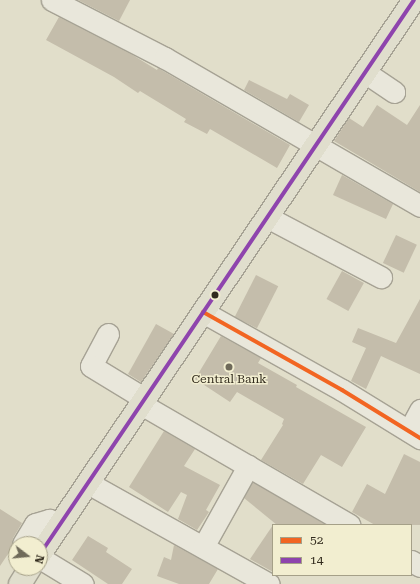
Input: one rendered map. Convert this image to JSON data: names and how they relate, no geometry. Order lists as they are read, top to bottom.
{
  "places": ["Central Bank"],
  "lines": ["transit line 14", "transit line 52"],
  "legend": ["52", "14"],
  "north": "right"
}
